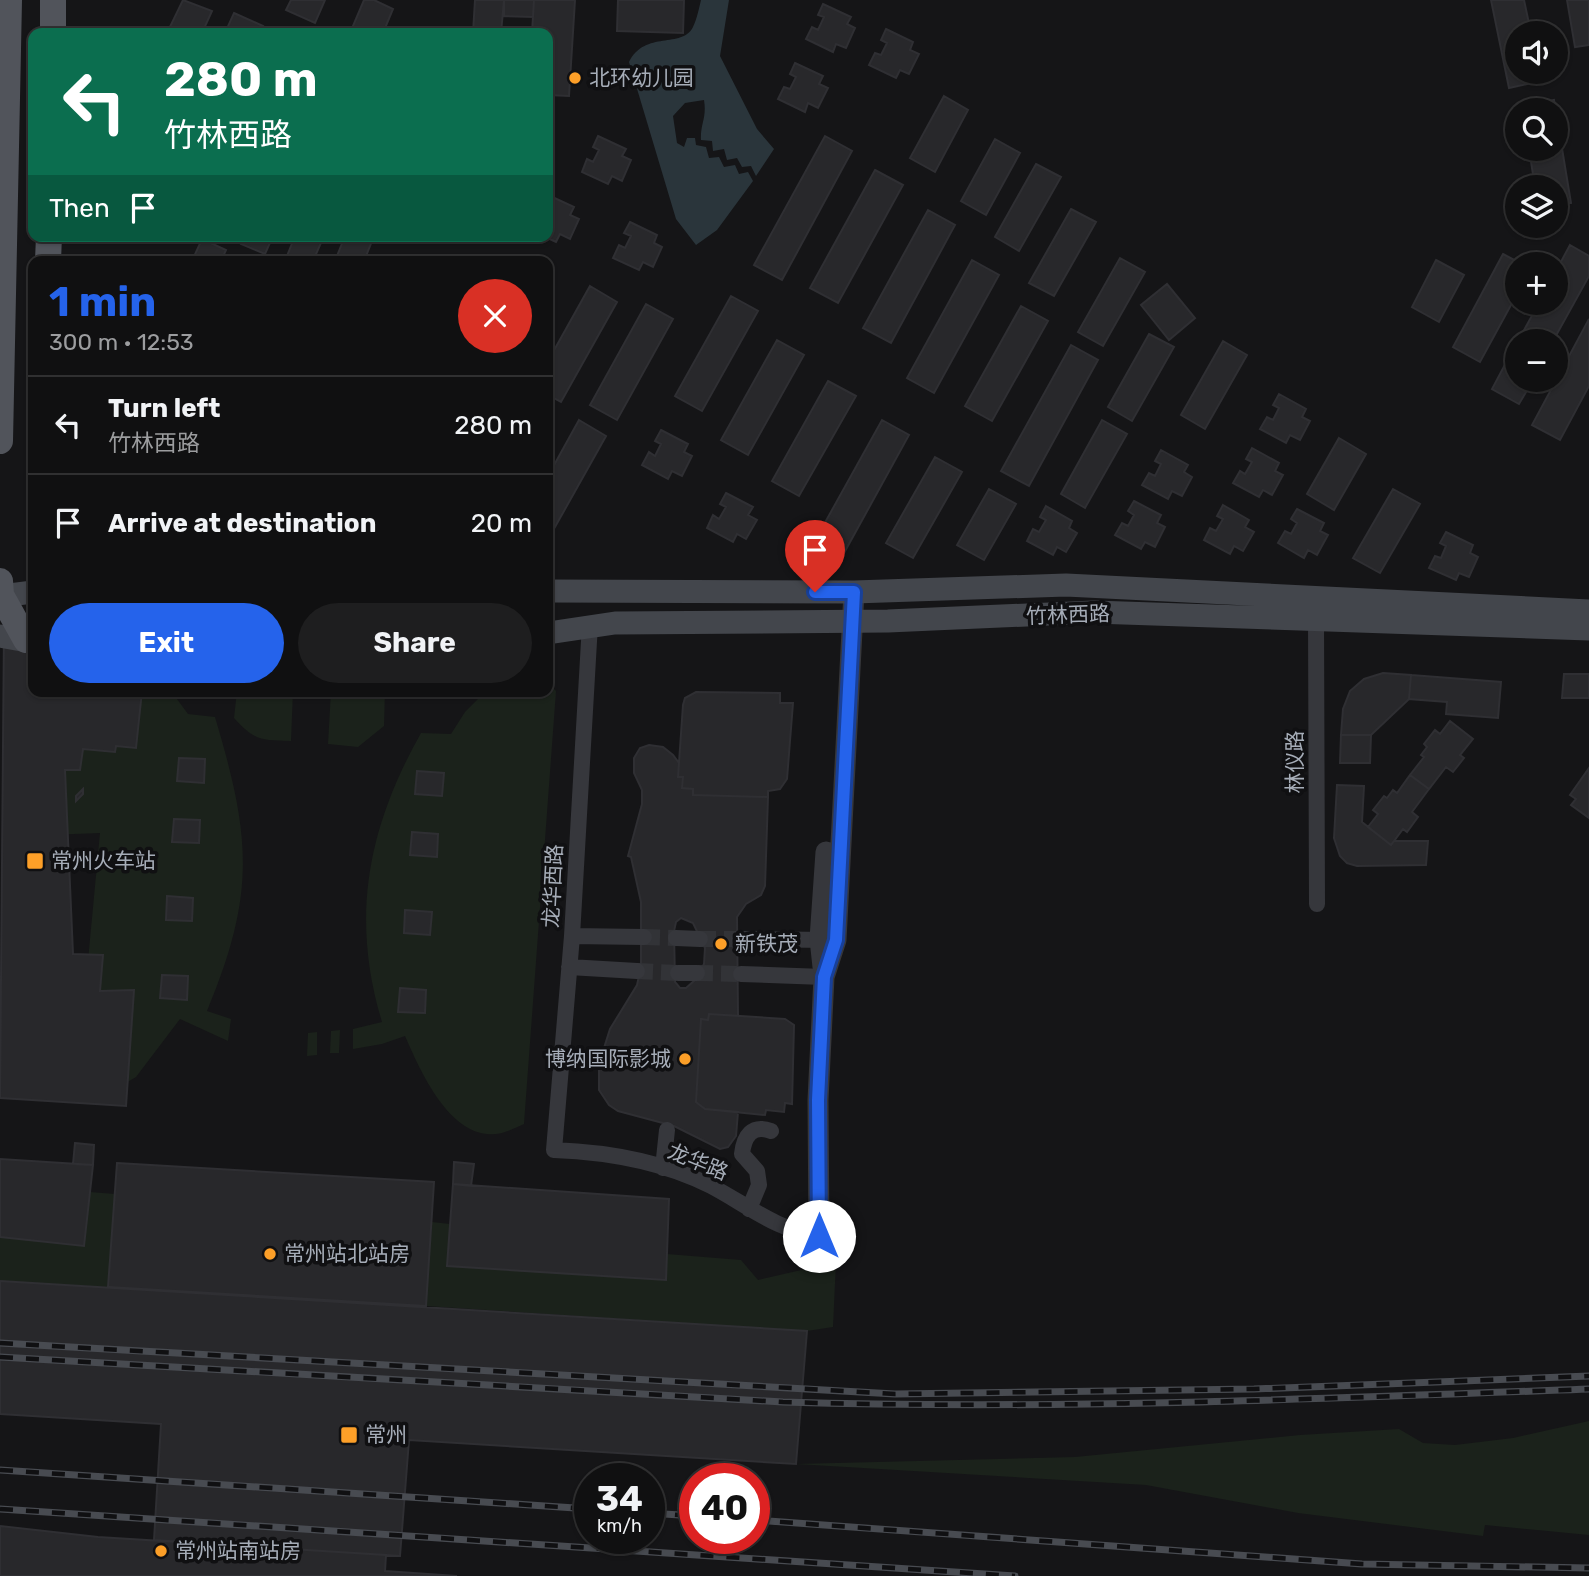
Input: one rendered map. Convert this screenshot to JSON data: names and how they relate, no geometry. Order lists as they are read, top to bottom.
{
  "streets": {
    "main road": ["竹林西路"],
    "street": ["林仪路", "龙华西路", "龙华路"]
  },
  "crossings": [
    ["竹林西路", "林仪路"],
    ["竹林西路", "龙华西路"],
    ["龙华西路", "龙华路"]
  ],
  "places": {
    "other": [
      "北环幼儿园",
      "新铁茂",
      "博纳国际影城",
      "常州站北站房",
      "常州站南站房"
    ],
    "transit": ["常州火车站", "常州"]
  },
  "page": {
    "map_buttons": ["+", "−"],
    "turn": ["280 m", "竹林西路"],
    "then": "Then",
    "heading": ["1 min", "300 m · 12:53"],
    "list": [
      {
        "name": "Turn left",
        "note": "竹林西路",
        "value": "280 m"
      },
      {
        "name": "Arrive at destination",
        "value": "20 m"
      }
    ],
    "buttons": ["Exit", "Share"],
    "speed": "34 km/h",
    "limit": "40"
  }
}
